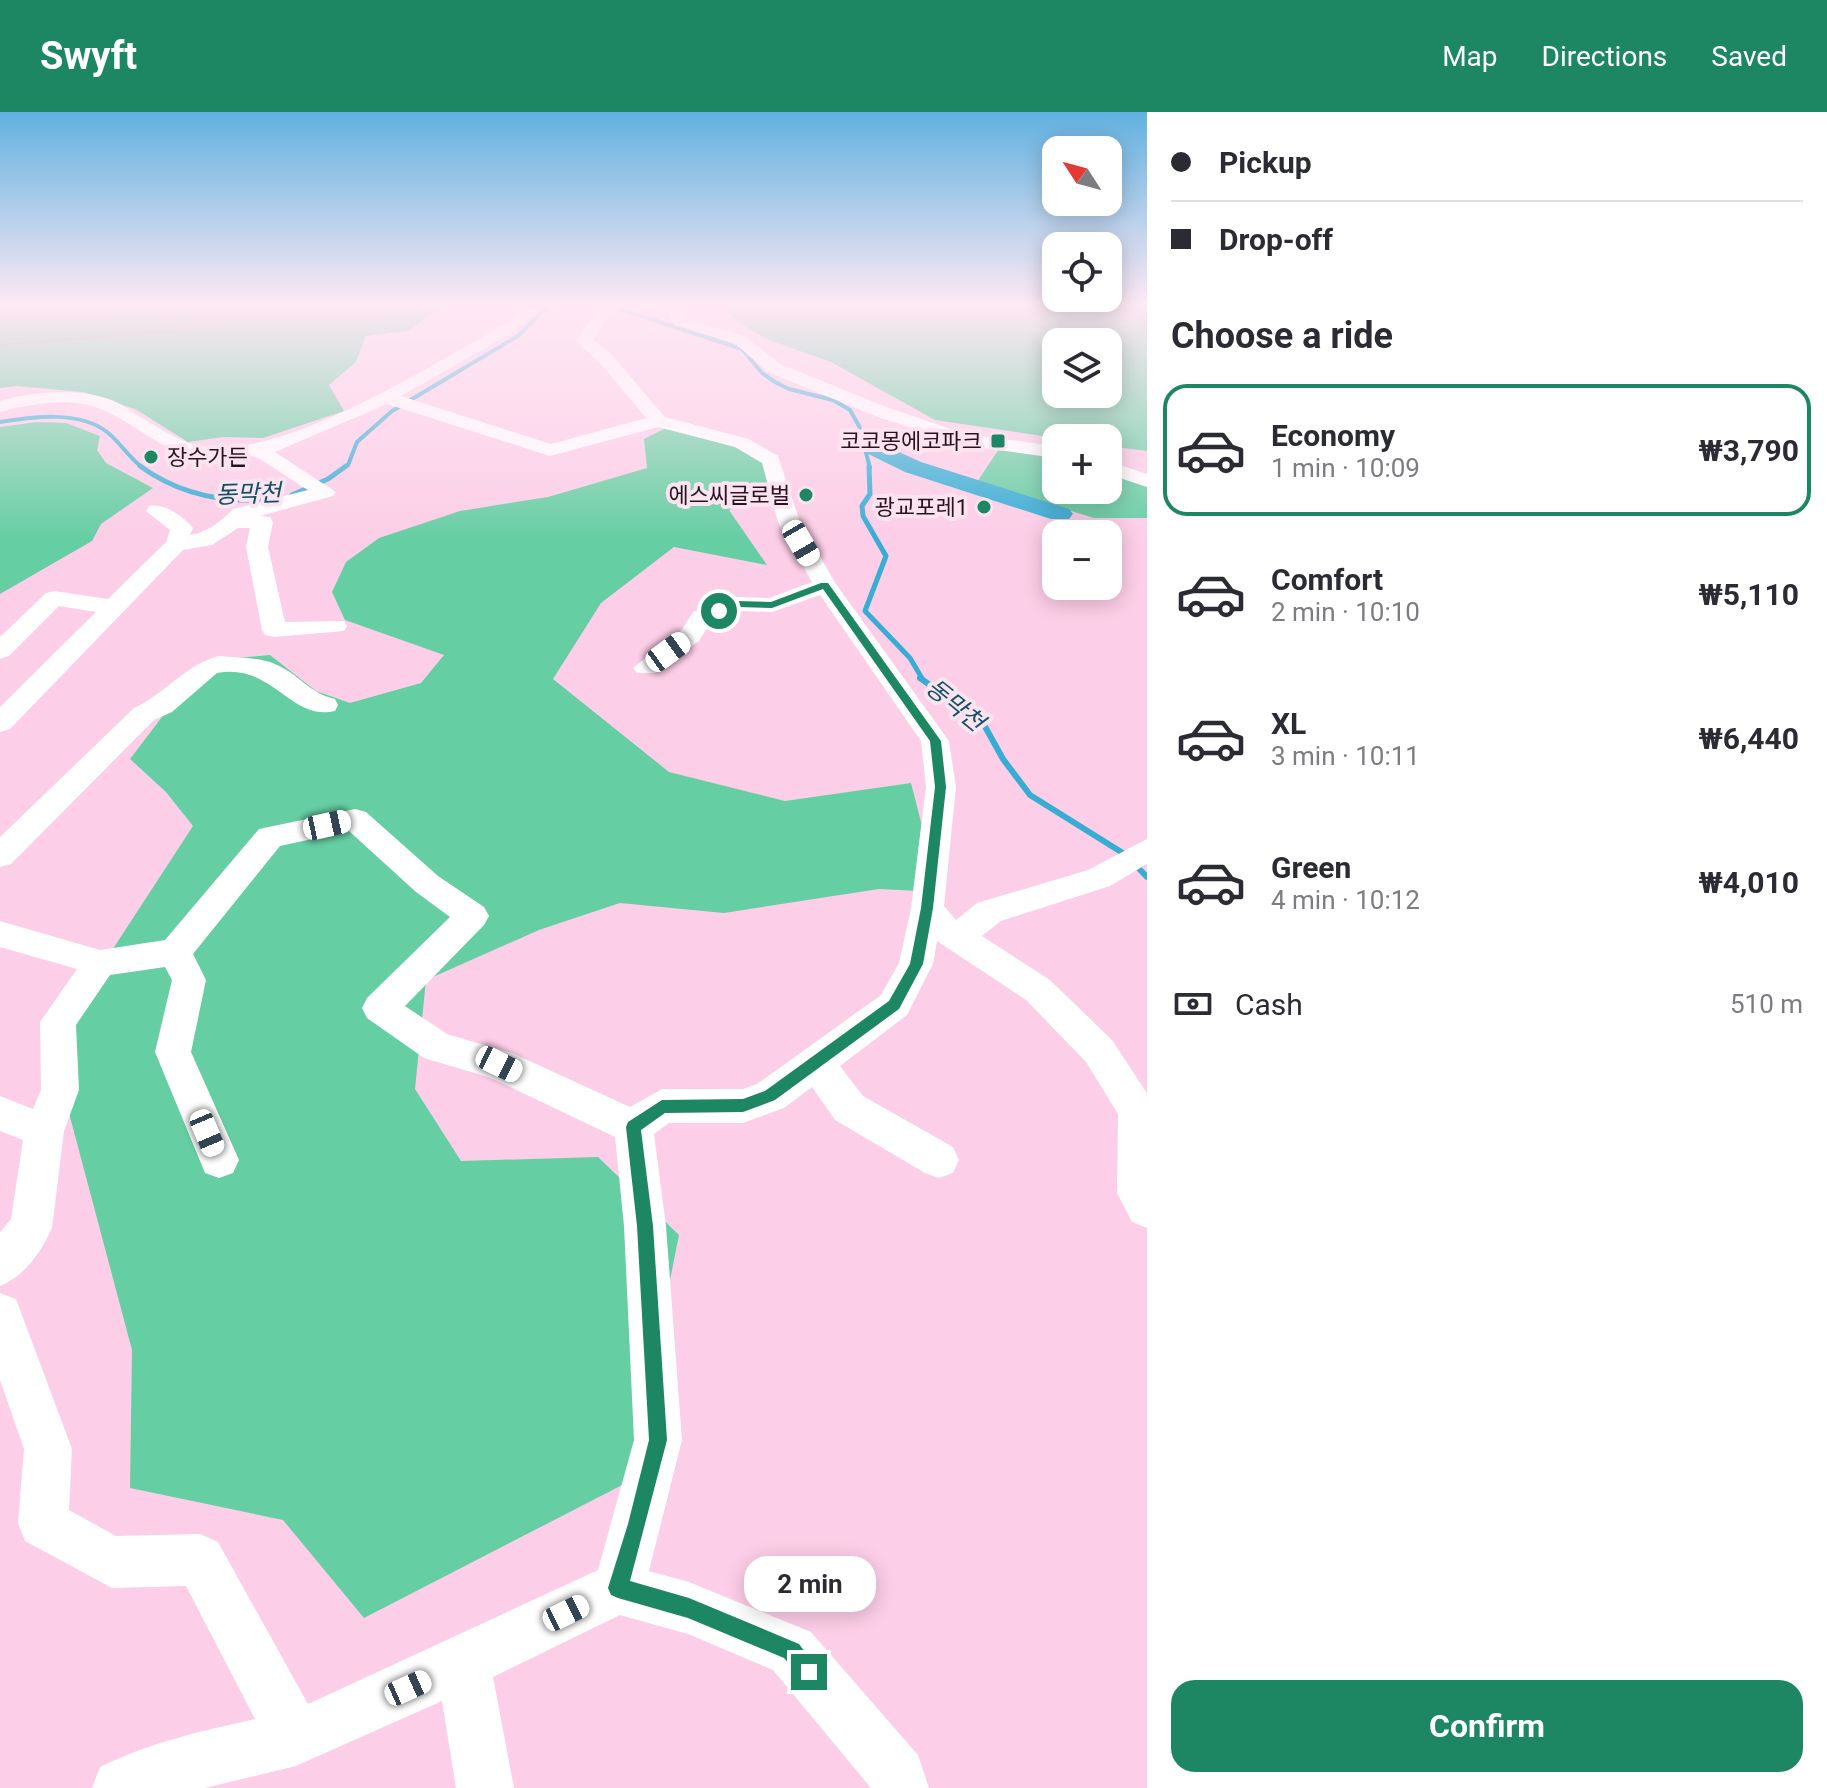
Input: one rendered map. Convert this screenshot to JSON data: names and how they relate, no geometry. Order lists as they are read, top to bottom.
{
  "water": ["동막천"],
  "places": {
    "transit": ["코코몽에코파크"],
    "other": ["장수가든", "에스씨글로벌", "광교포레1"]
  },
  "north": "top left",
  "page": {
    "header": "Swyft",
    "nav": ["Map", "Directions", "Saved"],
    "banner": ["Pickup", "Drop-off"],
    "map_buttons": ["+", "−"],
    "heading": "Choose a ride",
    "list": [
      {
        "name": "Economy",
        "note": "1 min · 10:09",
        "value": "₩3,790"
      },
      {
        "name": "Comfort",
        "note": "2 min · 10:10",
        "value": "₩5,110"
      },
      {
        "name": "XL",
        "note": "3 min · 10:11",
        "value": "₩6,440"
      },
      {
        "name": "Green",
        "note": "4 min · 10:12",
        "value": "₩4,010"
      }
    ],
    "pay": ["Cash", "510 m"],
    "bubble": "2 min",
    "buttons": "Confirm"
  }
}
